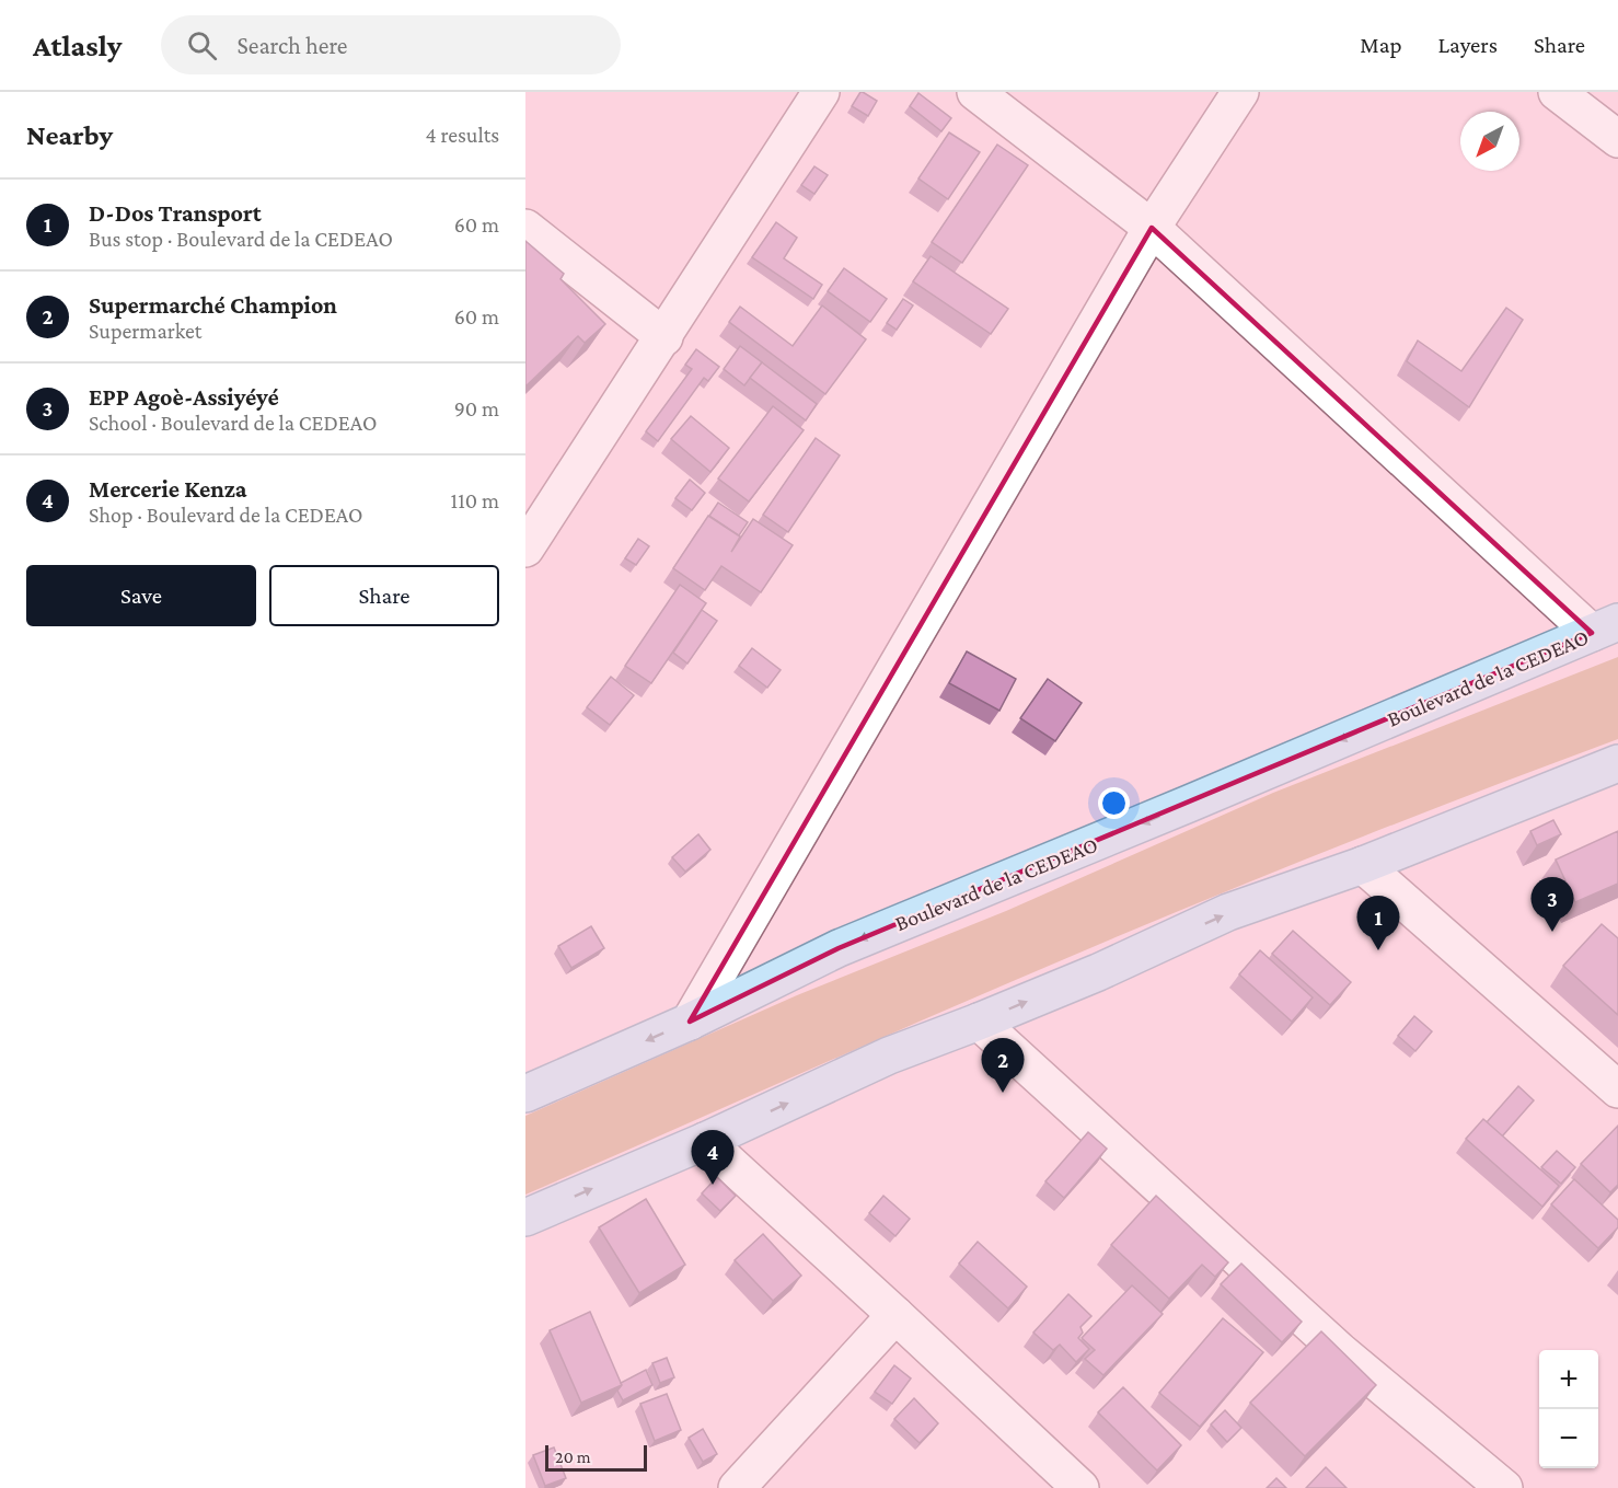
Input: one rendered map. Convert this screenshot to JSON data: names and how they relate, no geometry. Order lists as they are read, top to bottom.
{
  "streets": {
    "main road": ["Boulevard de la CEDEAO"]
  },
  "scale_bar": "20 m",
  "north": "bottom left",
  "page": {
    "header": "Atlasly",
    "search": "Search here",
    "nav": ["Map", "Layers", "Share"],
    "heading": ["Nearby", "4 results"],
    "list": [
      {
        "mark": "1",
        "name": "D-Dos Transport",
        "note": "Bus stop · Boulevard de la CEDEAO",
        "value": "60 m"
      },
      {
        "mark": "2",
        "name": "Supermarché Champion",
        "note": "Supermarket",
        "value": "60 m"
      },
      {
        "mark": "3",
        "name": "EPP Agoè-Assiyéyé",
        "note": "School · Boulevard de la CEDEAO",
        "value": "90 m"
      },
      {
        "mark": "4",
        "name": "Mercerie Kenza",
        "note": "Shop · Boulevard de la CEDEAO",
        "value": "110 m"
      }
    ],
    "buttons": ["Save", "Share"],
    "pins": [
      "3",
      "1",
      "2",
      "4"
    ],
    "map_buttons": ["+", "−"],
    "scale": "20 m"
  }
}
